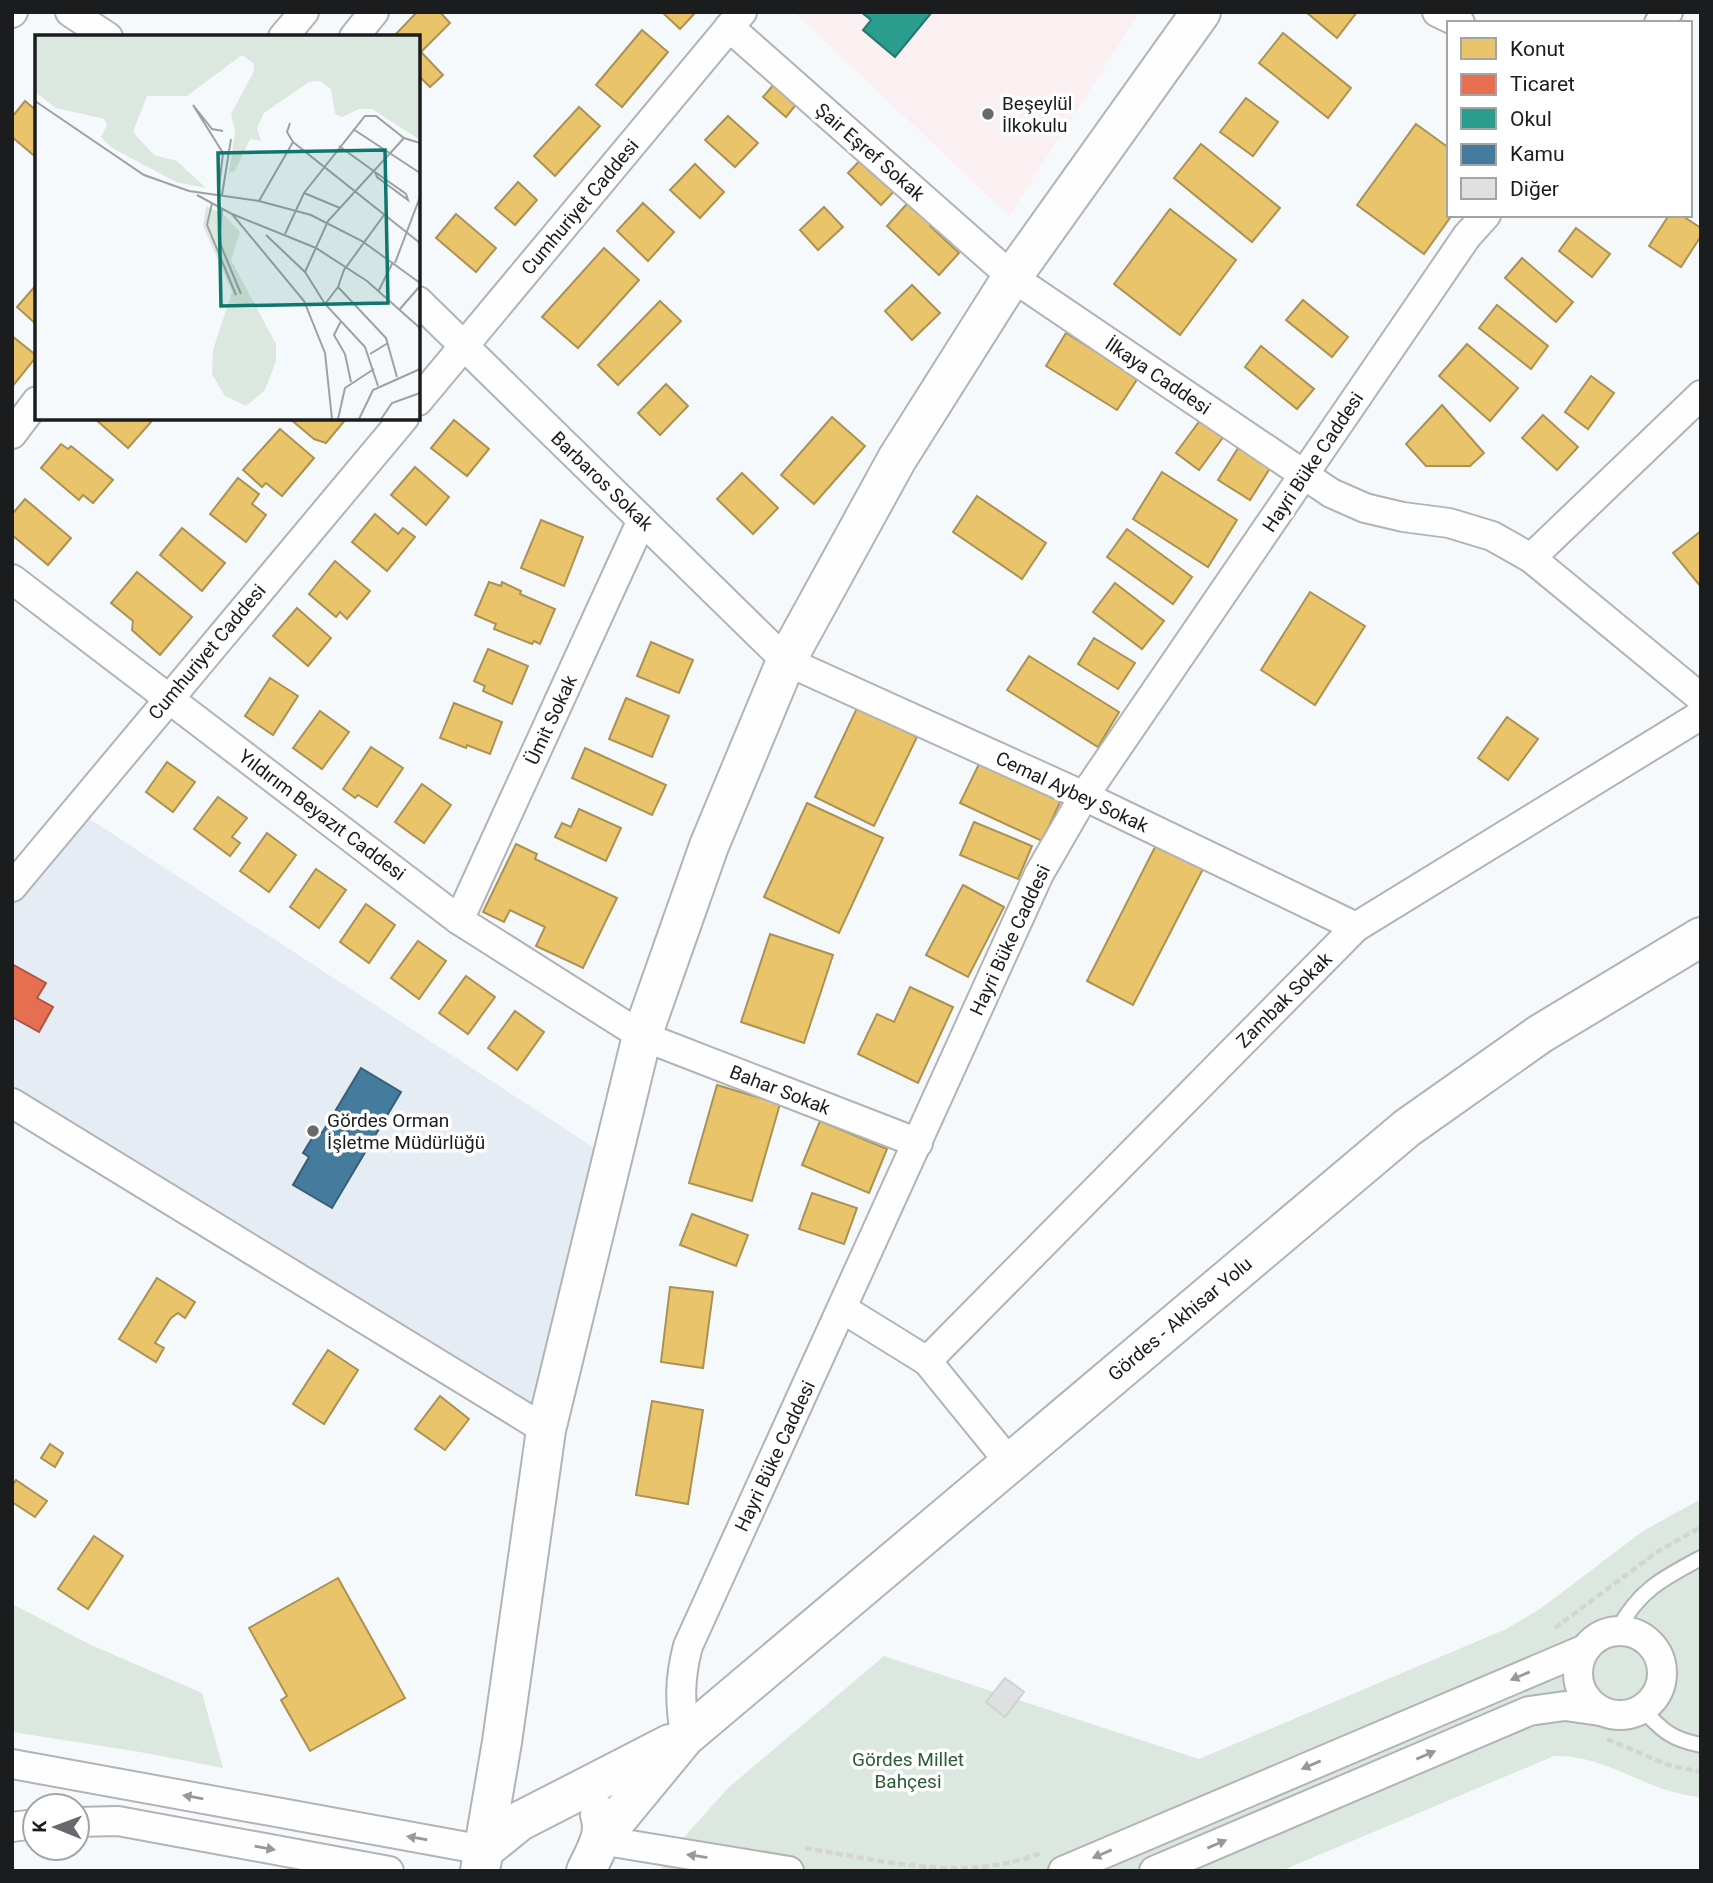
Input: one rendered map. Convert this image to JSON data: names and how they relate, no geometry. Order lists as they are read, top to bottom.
{
  "streets": {
    "main road": ["Gördes - Akhisar Yolu"],
    "street": [
      "Şair Eşref Sokak",
      "Cumhuriyet Caddesi",
      "İlkaya Caddesi",
      "Hayri Büke Caddesi",
      "Barbaros Sokak",
      "Ümit Sokak",
      "Cemal Aybey Sokak",
      "Yıldırım Beyazıt Caddesi",
      "Zambak Sokak",
      "Bahar Sokak"
    ]
  },
  "crossings": [
    ["Şair Eşref Sokak", "Cumhuriyet Caddesi"],
    ["Şair Eşref Sokak", "İlkaya Caddesi"],
    ["Cumhuriyet Caddesi", "Barbaros Sokak"],
    ["Cumhuriyet Caddesi", "Yıldırım Beyazıt Caddesi"],
    ["İlkaya Caddesi", "Hayri Büke Caddesi"],
    ["Hayri Büke Caddesi", "Cemal Aybey Sokak"],
    ["Hayri Büke Caddesi", "Bahar Sokak"],
    ["Hayri Büke Caddesi", "Gördes - Akhisar Yolu"],
    ["Barbaros Sokak", "Ümit Sokak"],
    ["Barbaros Sokak", "Cemal Aybey Sokak"],
    ["Ümit Sokak", "Yıldırım Beyazıt Caddesi"],
    ["Cemal Aybey Sokak", "Zambak Sokak"],
    ["Yıldırım Beyazıt Caddesi", "Bahar Sokak"]
  ],
  "parks": ["Gördes Millet Bahçesi"],
  "places": ["Beşeylül İlkokulu", "Gördes Orman İşletme Müdürlüğü"],
  "legend": [
    "Konut",
    "Ticaret",
    "Okul",
    "Kamu",
    "Diğer"
  ],
  "north": "left"
}
